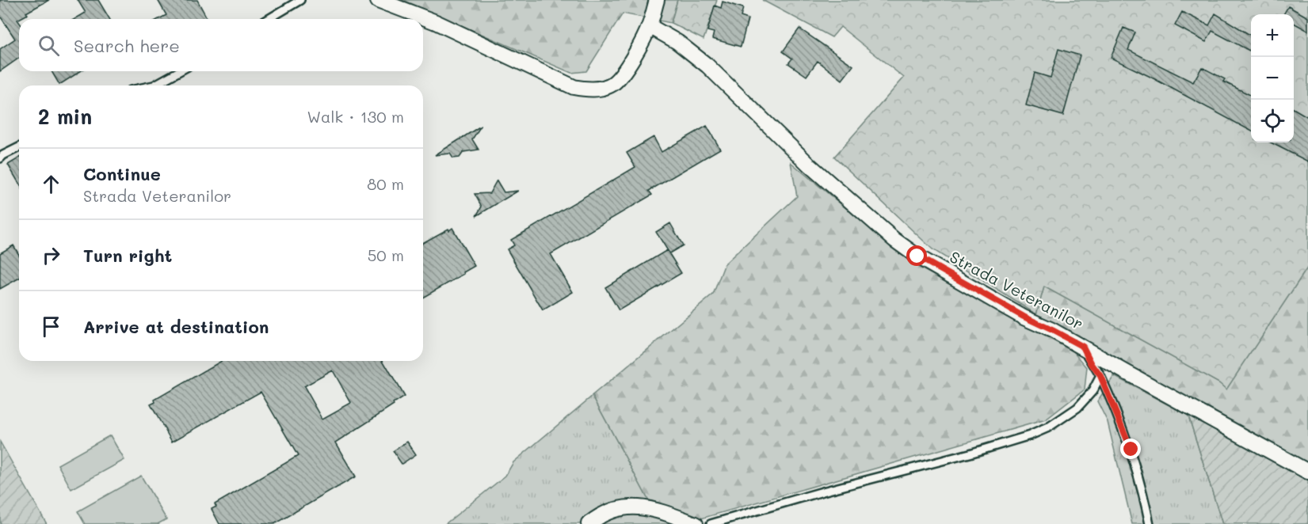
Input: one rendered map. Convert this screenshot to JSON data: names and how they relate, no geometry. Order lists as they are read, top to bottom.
{
  "streets": {
    "street": ["Strada Veteranilor"]
  },
  "page": {
    "map_buttons": ["+", "−"],
    "search": "Search here",
    "heading": ["2 min", "Walk · 130 m"],
    "list": [
      ["Continue", "Strada Veteranilor", "80 m"],
      ["Turn right", "50 m"],
      "Arrive at destination"
    ]
  }
}
